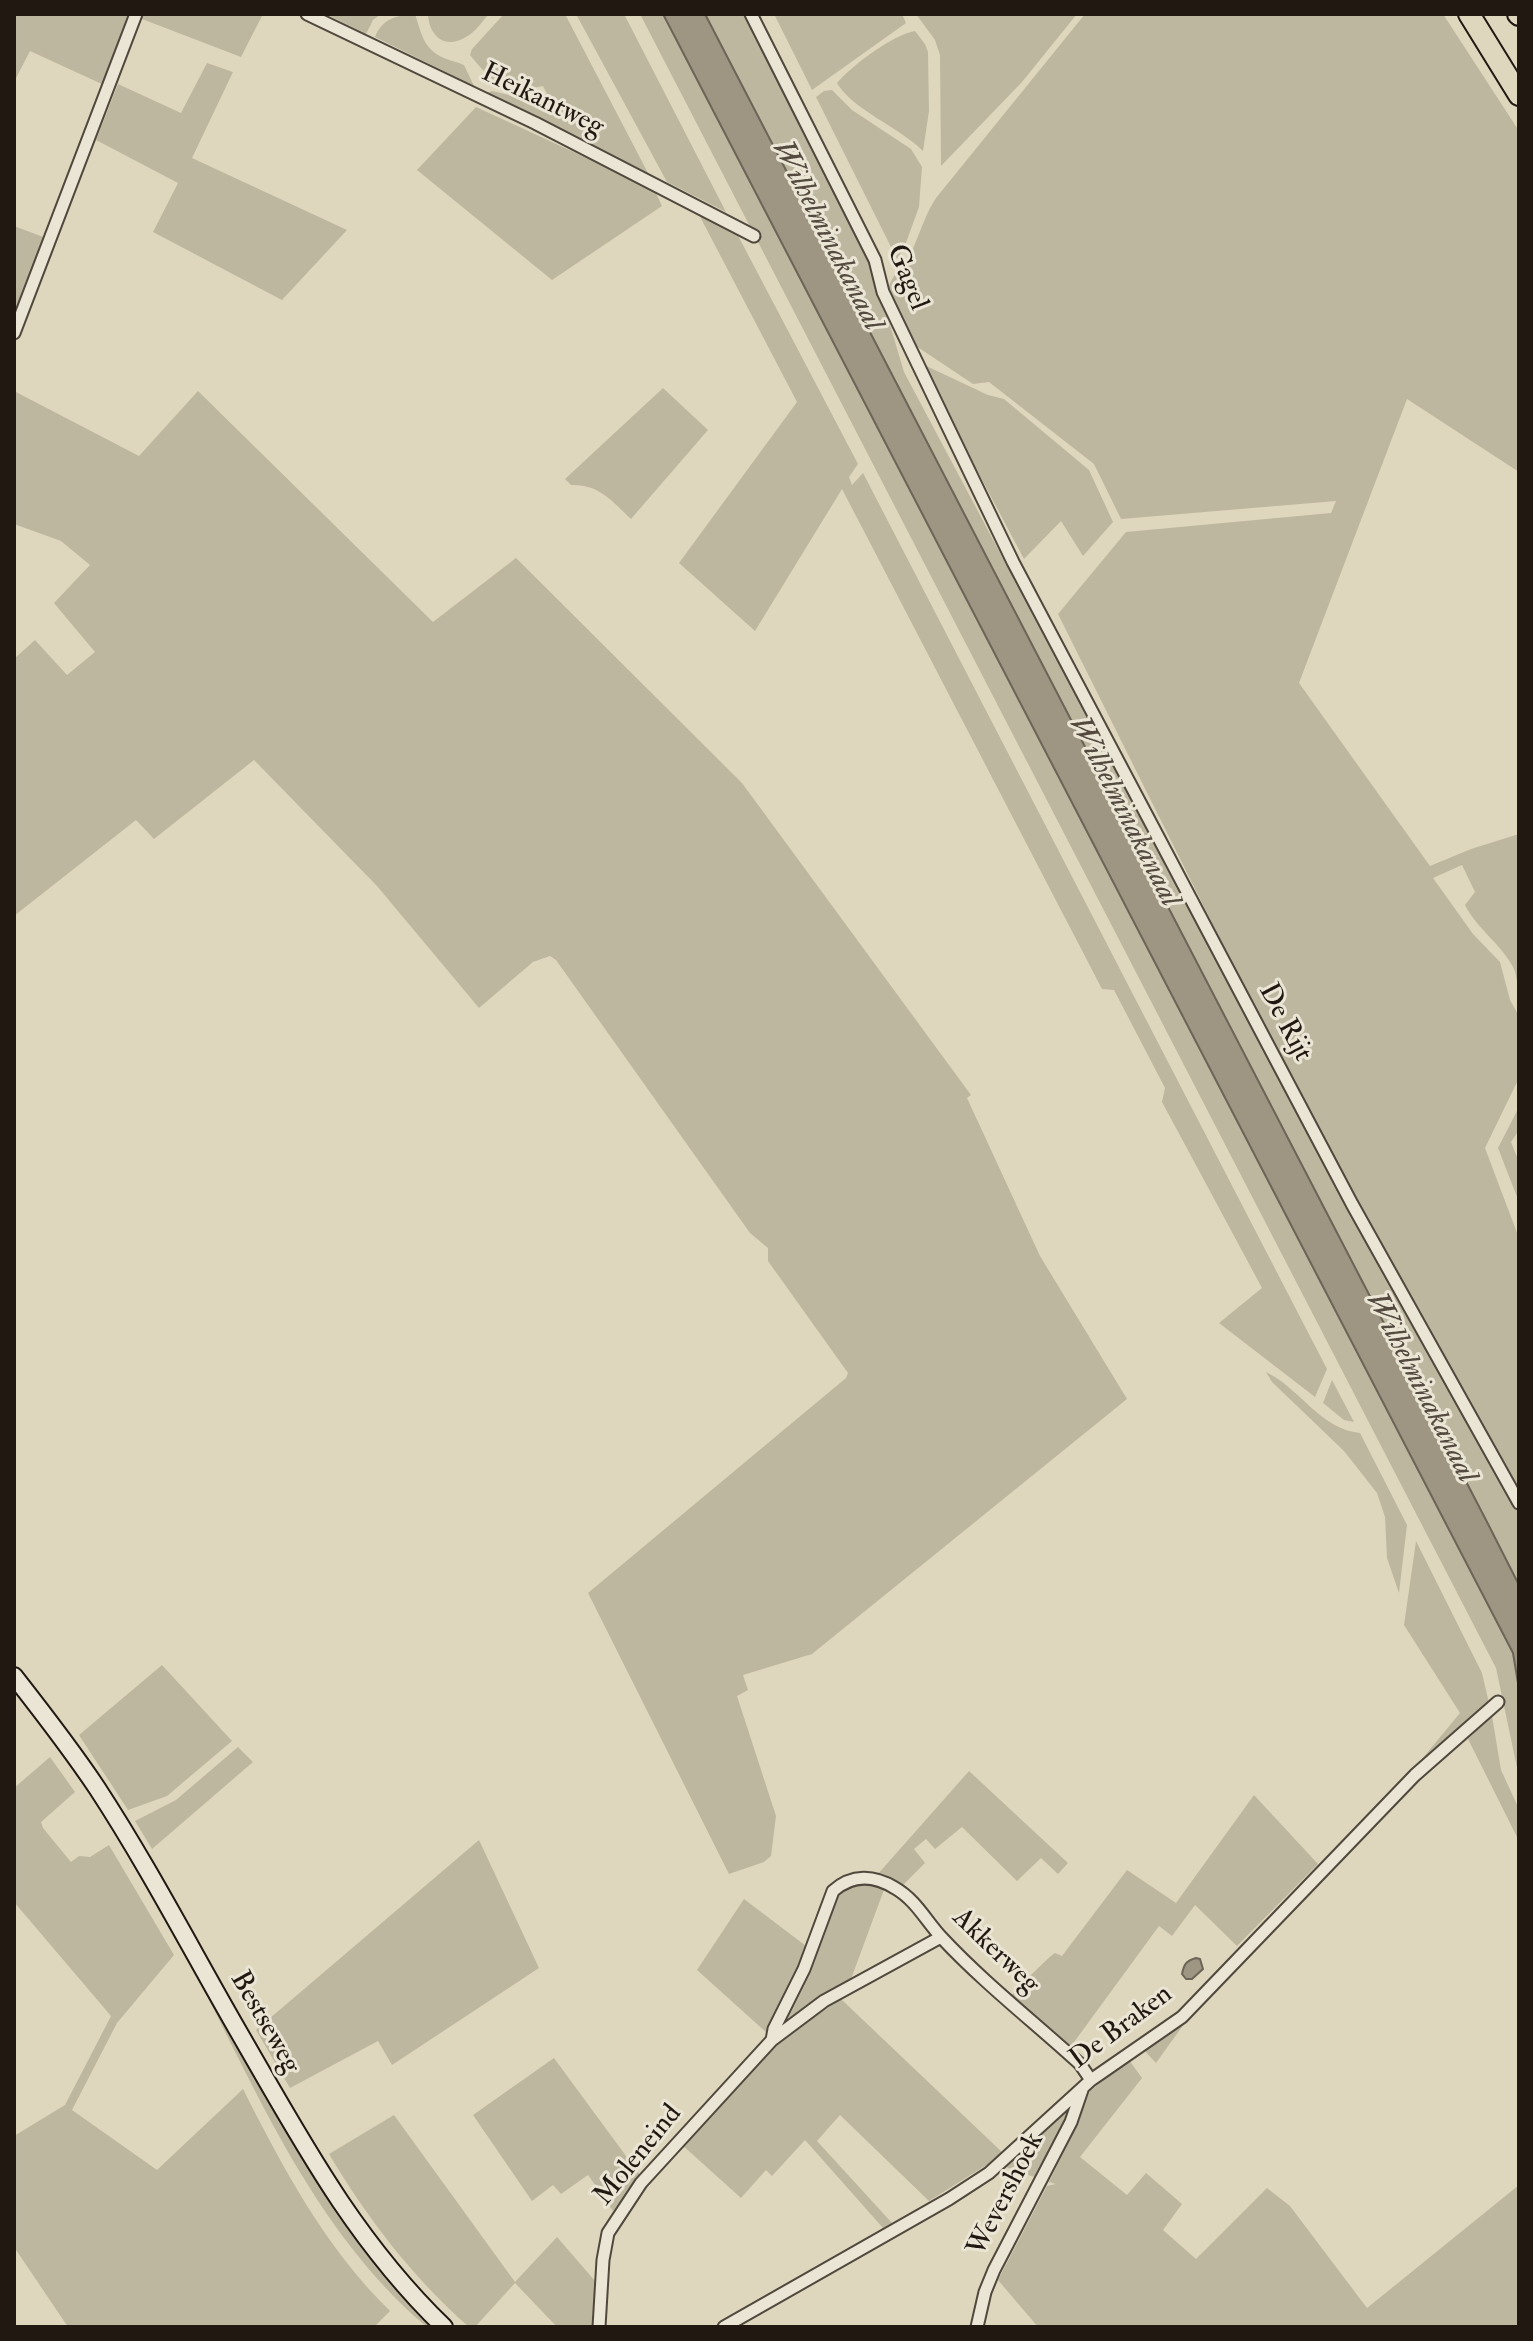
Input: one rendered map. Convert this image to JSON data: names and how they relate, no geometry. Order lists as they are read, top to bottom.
{
  "streets": {
    "main road": ["Bestseweg"],
    "street": [
      "Heikantweg",
      "Gagel",
      "De Rijt",
      "Akkerweg",
      "De Braken",
      "Moleneind",
      "Wevershoek"
    ]
  },
  "crossings": [
    ["Gagel", "De Rijt"],
    ["Akkerweg", "De Braken"],
    ["Akkerweg", "Moleneind"],
    ["Akkerweg", "Wevershoek"],
    ["De Braken", "Wevershoek"]
  ],
  "water": ["Wilhelminakanaal"]
}
